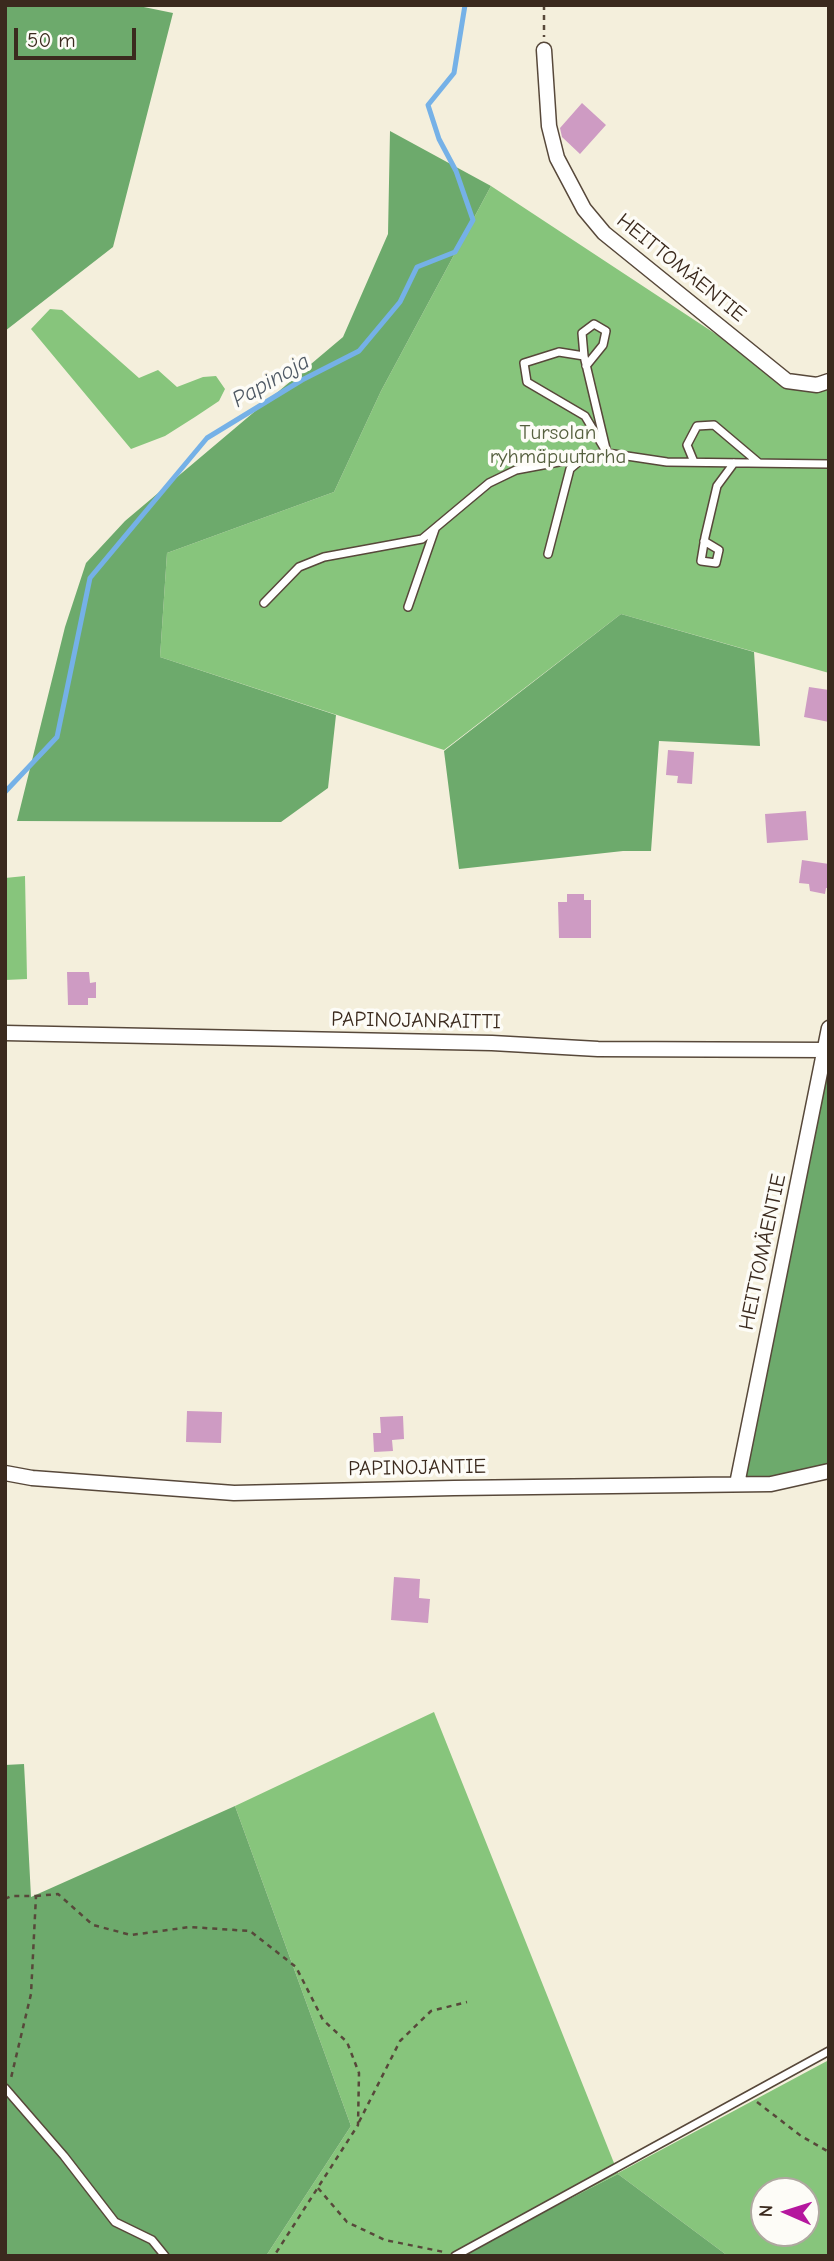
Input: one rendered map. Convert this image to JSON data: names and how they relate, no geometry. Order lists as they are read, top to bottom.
{
  "streets": {
    "street": ["HEITTOMÄENTIE", "PAPINOJANRAITTI", "PAPINOJANTIE"]
  },
  "crossings": [
    ["HEITTOMÄENTIE", "PAPINOJANRAITTI"],
    ["HEITTOMÄENTIE", "PAPINOJANTIE"]
  ],
  "water": ["Papinoja"],
  "parks": ["Tursolan ryhmäpuutarha"],
  "scale_bar": "50 m",
  "north": "left"
}
